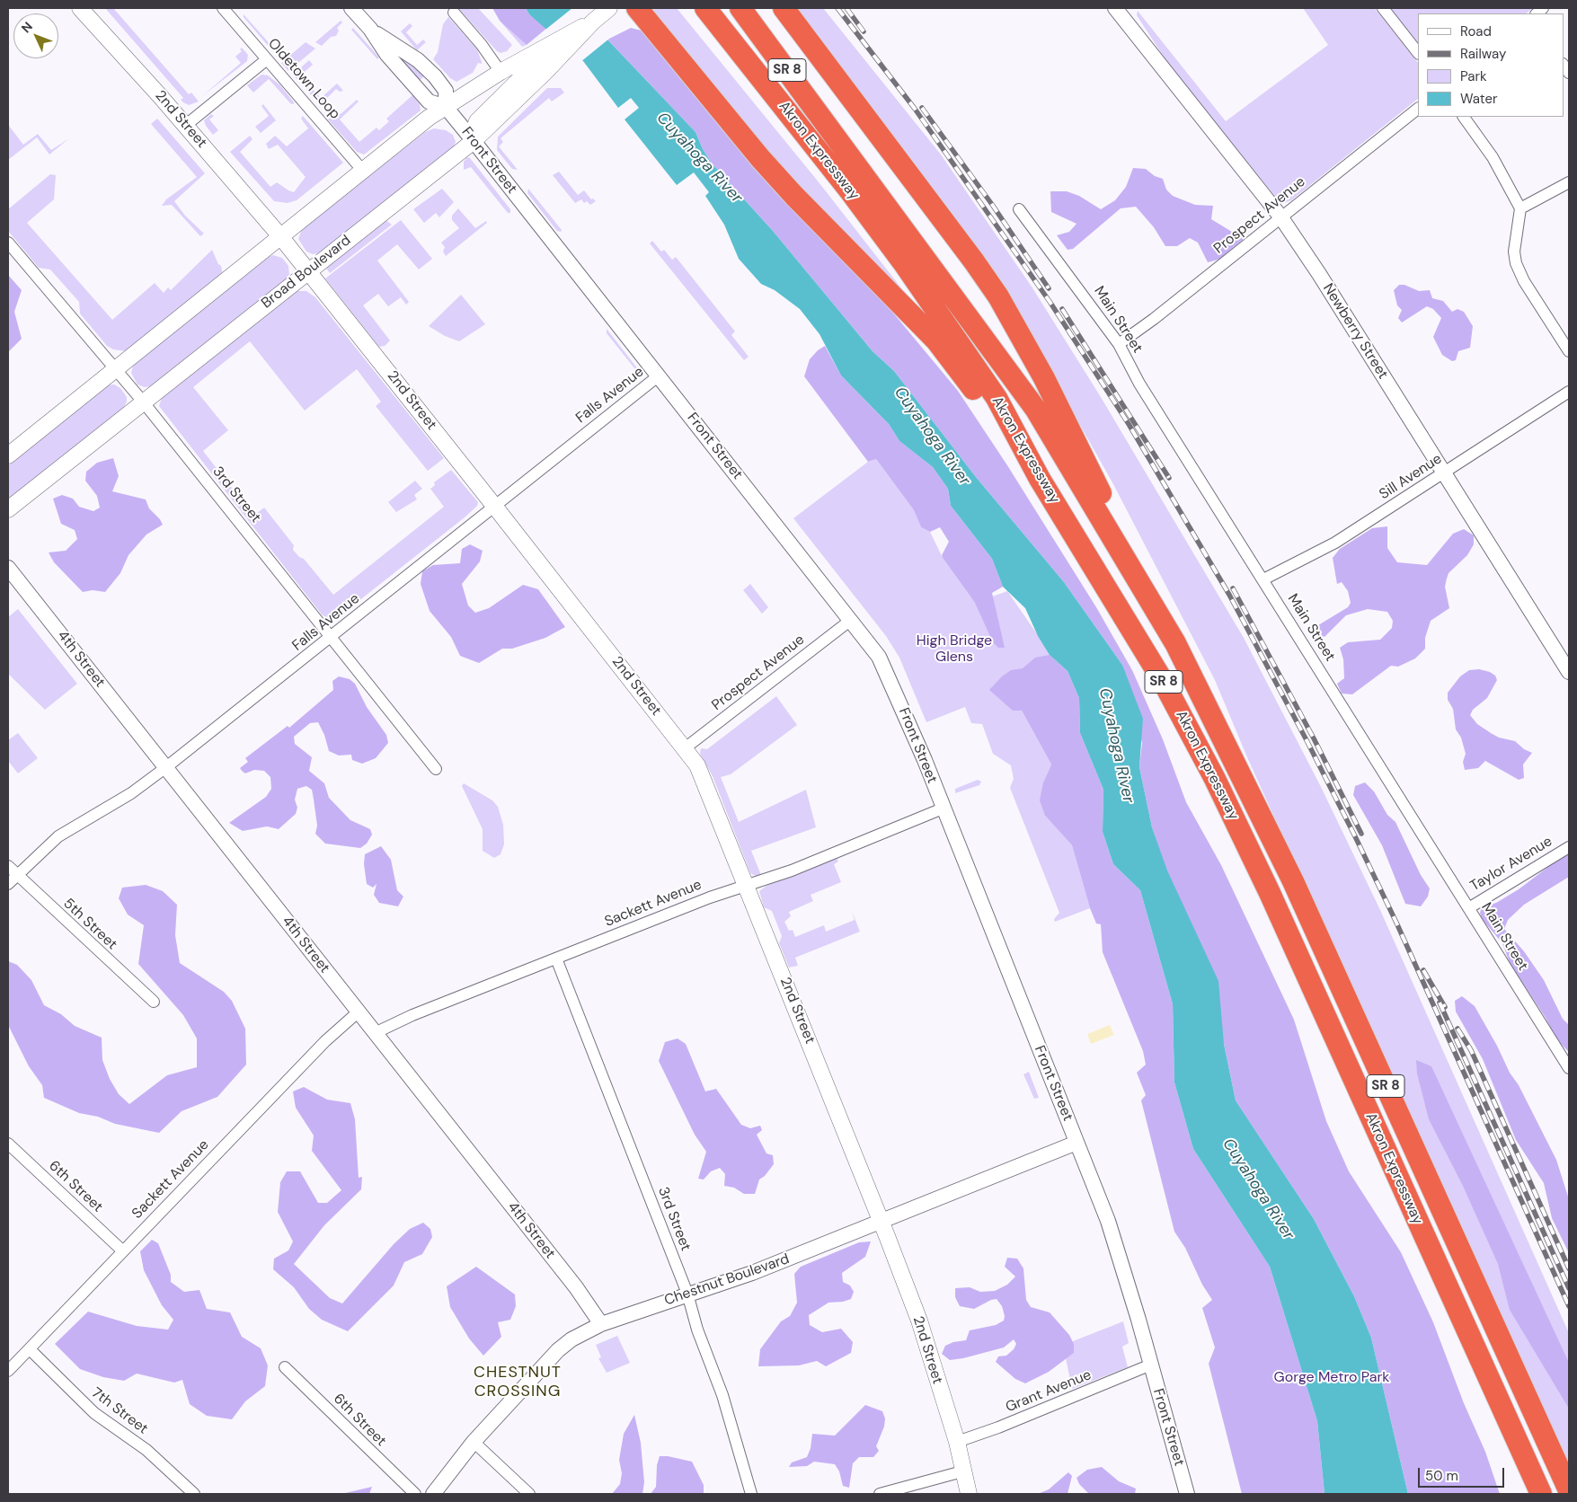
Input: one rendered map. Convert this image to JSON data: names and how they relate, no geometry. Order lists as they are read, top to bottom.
{
  "streets": {
    "highway": ["SR 8", "Akron Expressway"],
    "main road": ["2nd Street", "Broad Boulevard"],
    "street": [
      "Oldetown Loop",
      "Front Street",
      "Prospect Avenue",
      "Main Street",
      "Newberry Street",
      "Falls Avenue",
      "Sill Avenue",
      "3rd Street",
      "4th Street",
      "Taylor Avenue",
      "Sackett Avenue",
      "5th Street",
      "6th Street",
      "Chestnut Boulevard",
      "Grant Avenue",
      "7th Street"
    ]
  },
  "crossings": [
    ["Oldetown Loop", "Broad Boulevard"],
    ["2nd Street", "Prospect Avenue"],
    ["2nd Street", "Broad Boulevard"],
    ["2nd Street", "Falls Avenue"],
    ["2nd Street", "Sackett Avenue"],
    ["2nd Street", "Chestnut Boulevard"],
    ["2nd Street", "Grant Avenue"],
    ["Front Street", "Prospect Avenue"],
    ["Front Street", "Broad Boulevard"],
    ["Front Street", "Falls Avenue"],
    ["Front Street", "Sackett Avenue"],
    ["Front Street", "Chestnut Boulevard"],
    ["Front Street", "Grant Avenue"],
    ["Prospect Avenue", "Main Street"],
    ["Prospect Avenue", "Newberry Street"],
    ["Broad Boulevard", "3rd Street"],
    ["Main Street", "Sill Avenue"],
    ["Main Street", "Taylor Avenue"],
    ["Newberry Street", "Sill Avenue"],
    ["Falls Avenue", "3rd Street"],
    ["Falls Avenue", "4th Street"],
    ["Falls Avenue", "5th Street"],
    ["3rd Street", "Sackett Avenue"],
    ["3rd Street", "Chestnut Boulevard"],
    ["4th Street", "Sackett Avenue"],
    ["4th Street", "Chestnut Boulevard"],
    ["Sackett Avenue", "6th Street"],
    ["Sackett Avenue", "7th Street"]
  ],
  "districts": ["CHESTNUT CROSSING"],
  "water": ["Cuyahoga River"],
  "parks": ["High Bridge Glens", "Gorge Metro Park"],
  "legend": [
    "Road",
    "Railway",
    "Park",
    "Water"
  ],
  "scale_bar": "50 m",
  "north": "top left"
}
